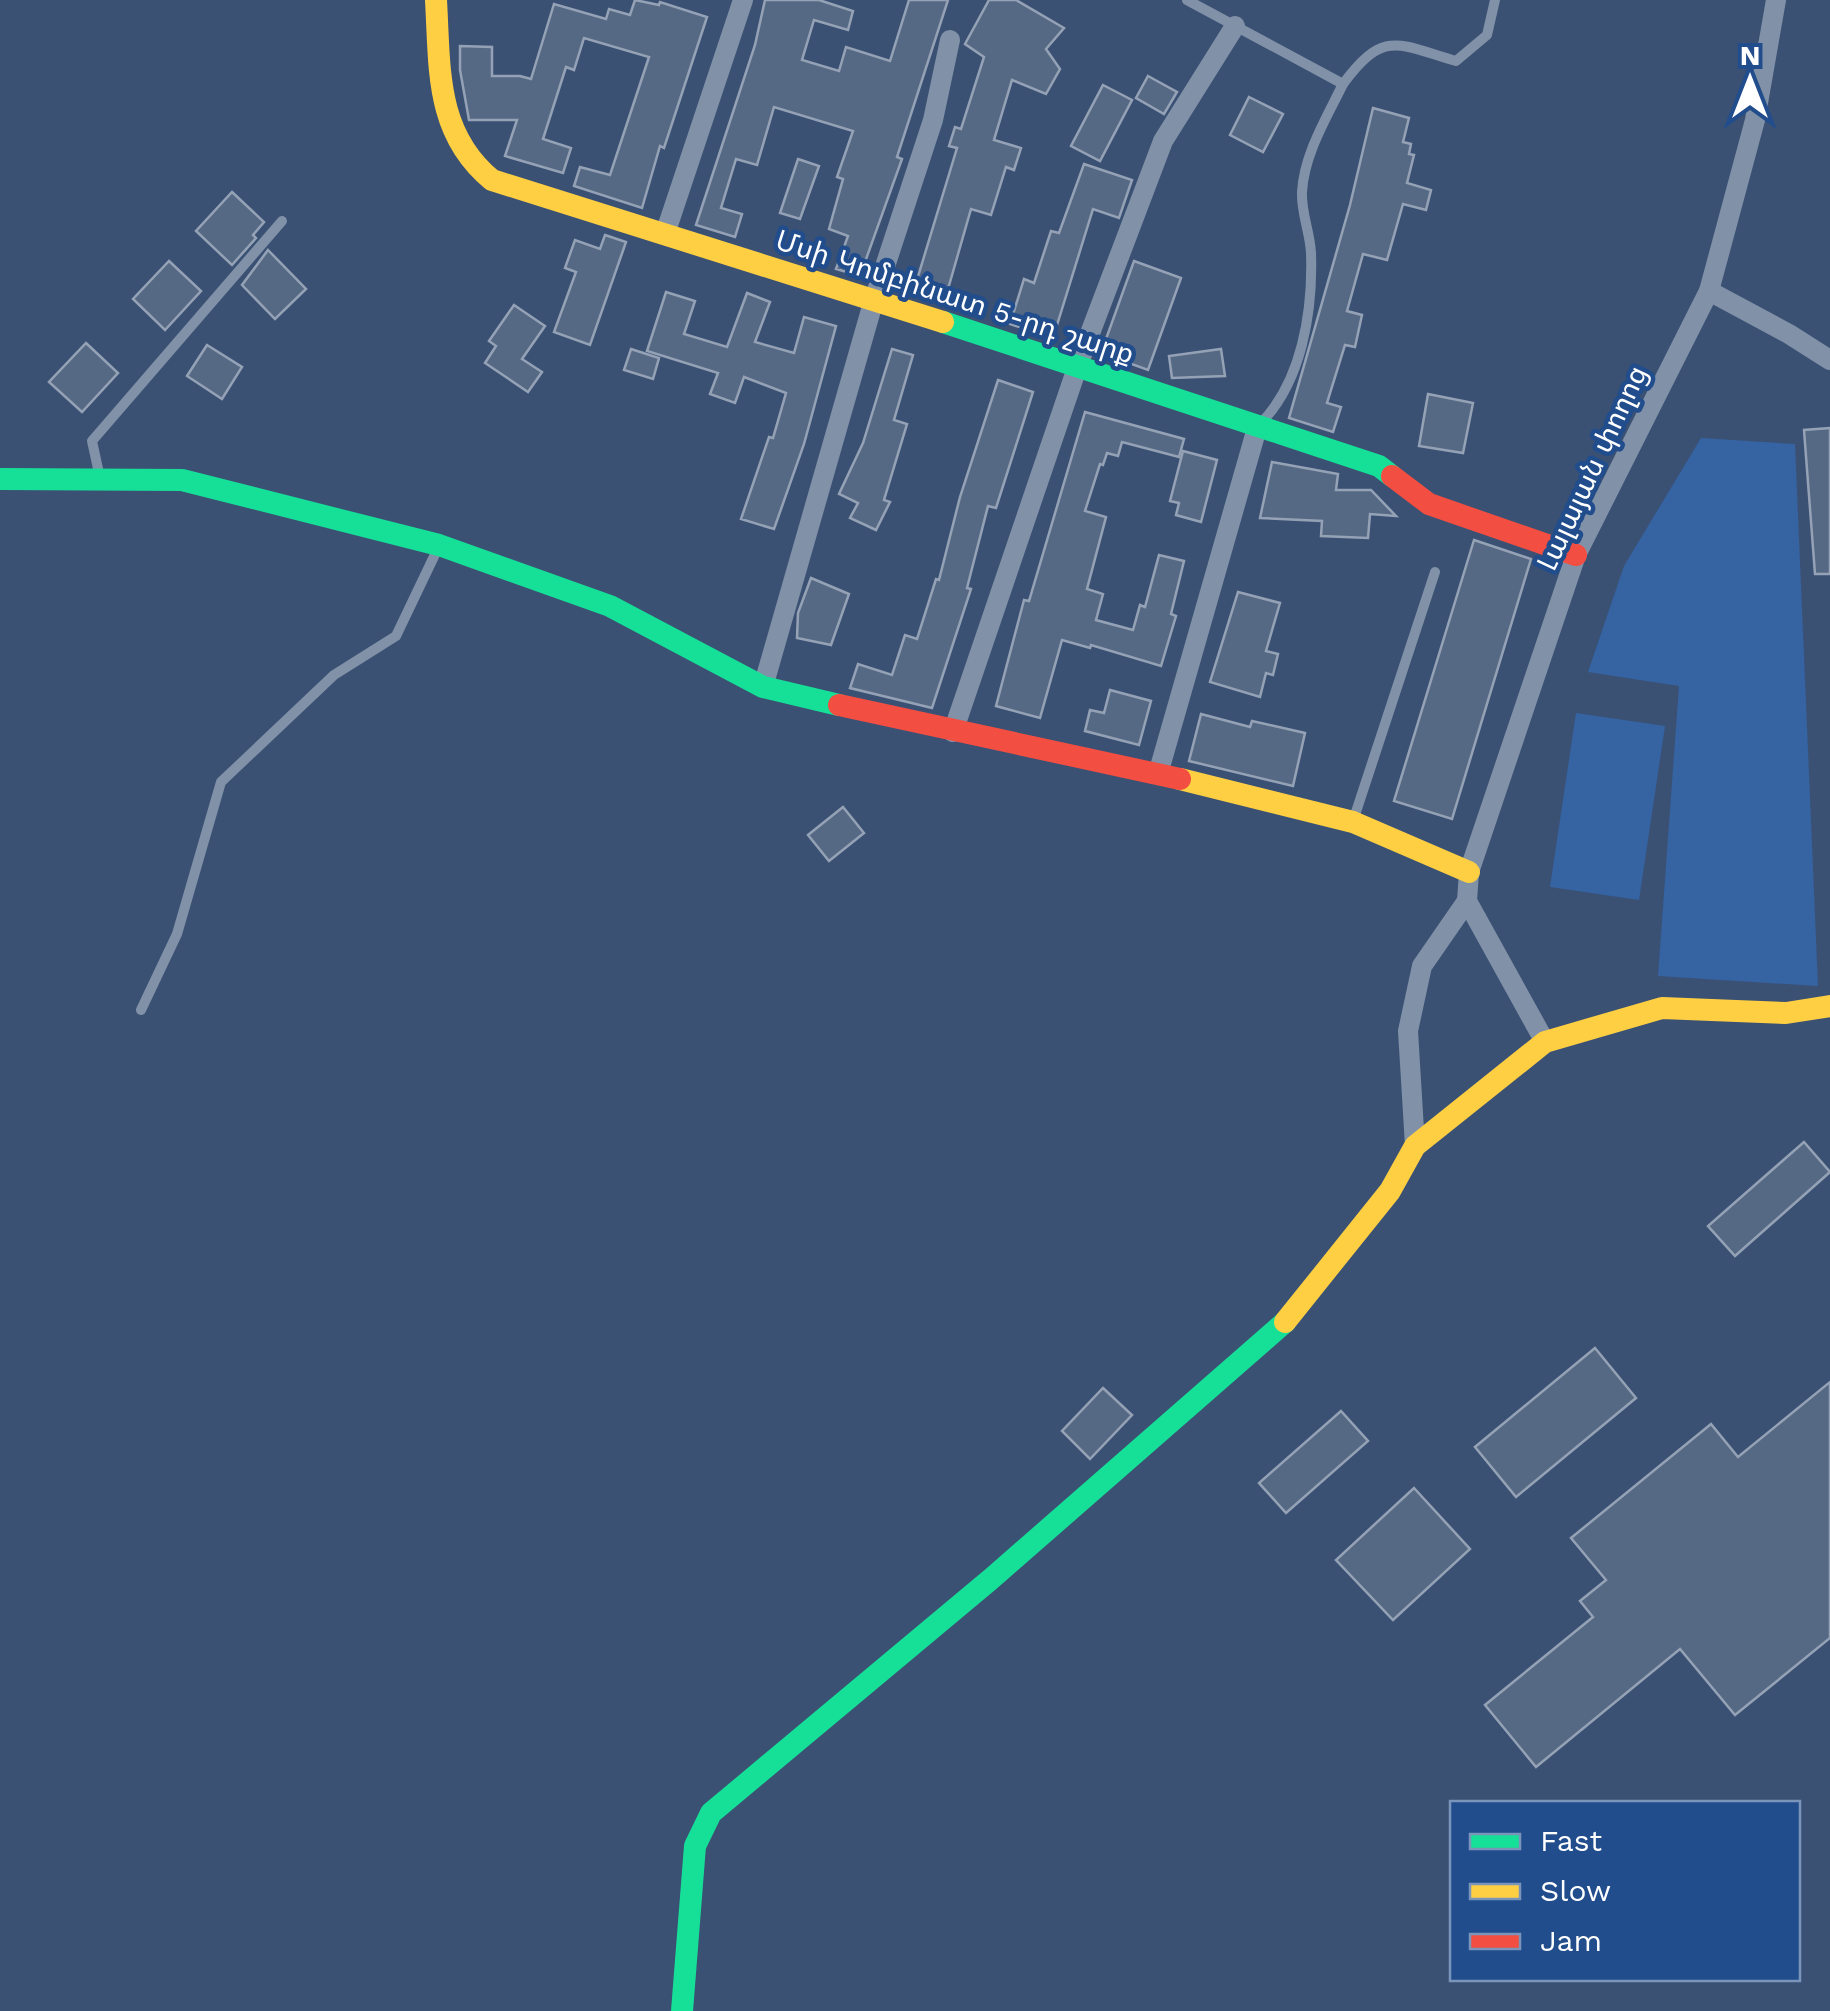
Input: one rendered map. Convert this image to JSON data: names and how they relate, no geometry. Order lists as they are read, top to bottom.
{
  "streets": {
    "street": ["Մսի Կոմբինատ 5-րդ շարք", "Լալայան փողոց"]
  },
  "crossings": [
    ["Մսի Կոմբինատ 5-րդ շարք", "Լալայան փողոց"]
  ],
  "legend": ["Fast", "Slow", "Jam"],
  "north": "top"
}
